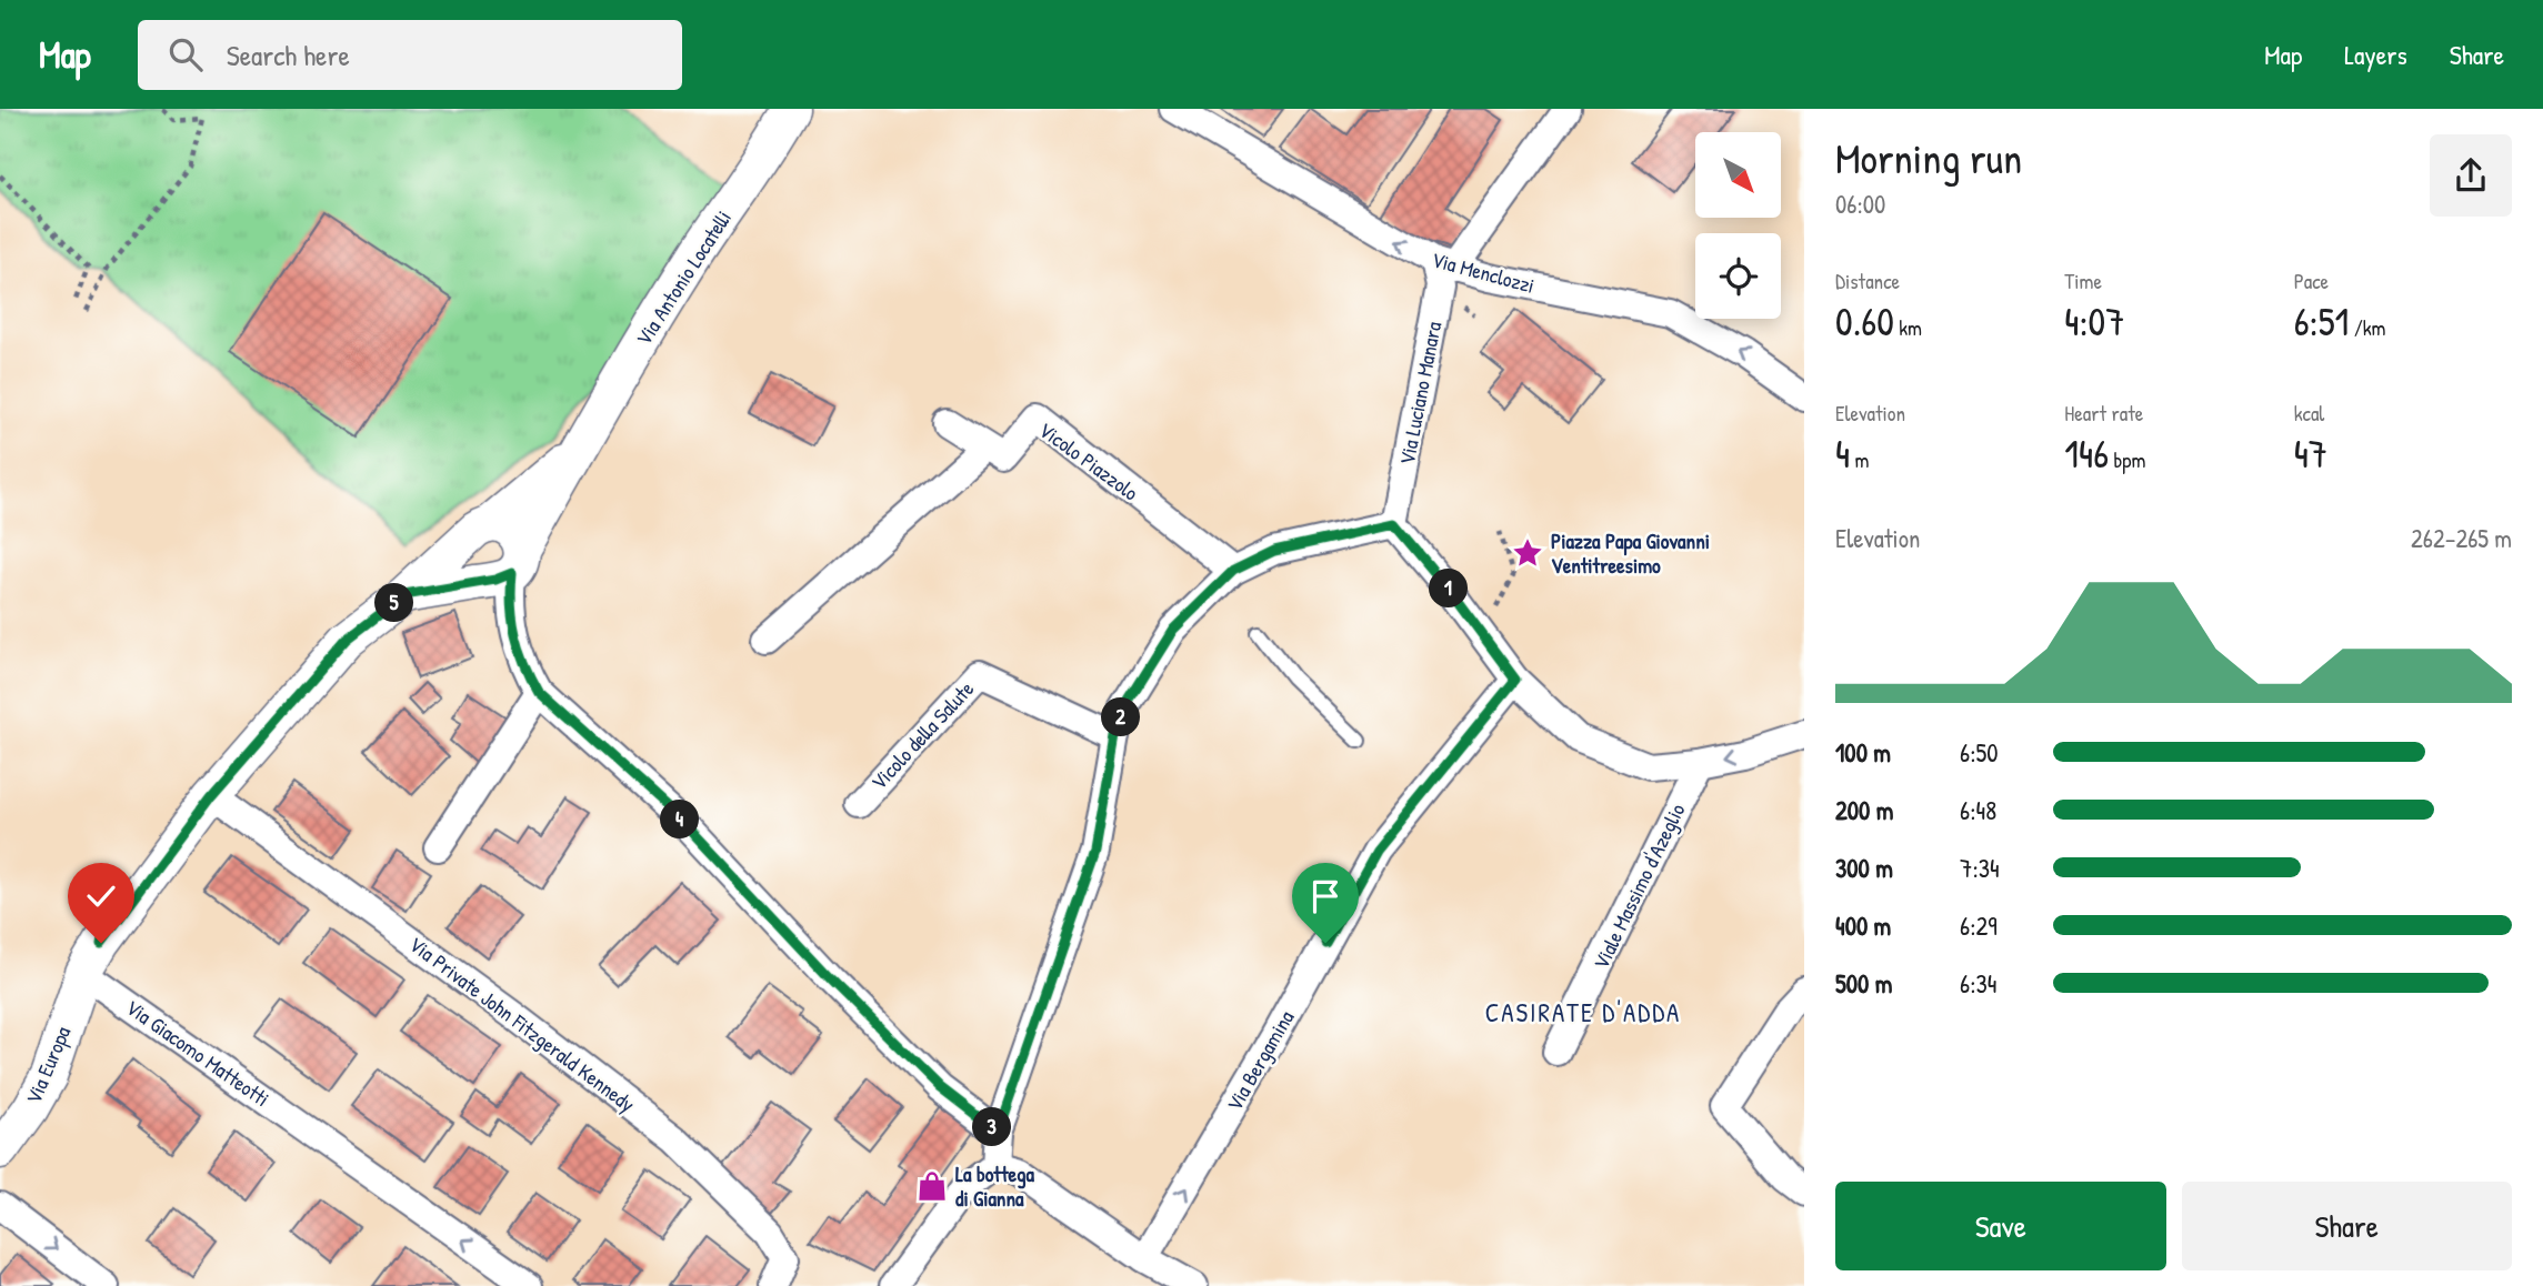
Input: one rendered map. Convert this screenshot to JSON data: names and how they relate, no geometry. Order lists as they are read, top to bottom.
{
  "streets": {
    "street": [
      "Via Menclozzi",
      "Via Antonio Locatelli",
      "Via Luciano Manara",
      "Vicolo Piazzolo",
      "Vicolo della Salute",
      "Viale Massimo d'Azeglio",
      "Via Private John Fitzgerald Kennedy",
      "Via Giacomo Matteotti",
      "Via Bergamina",
      "Via Europa"
    ]
  },
  "crossings": [
    ["Via Menclozzi", "Via Luciano Manara"],
    ["Via Giacomo Matteotti", "Via Europa"]
  ],
  "one_way": ["Via Menclozzi", "Via Giacomo Matteotti"],
  "districts": ["CASIRATE D'ADDA"],
  "places": {
    "place": ["Piazza Papa Giovanni Ventitreesimo"],
    "shop": ["La bottega di Gianna"]
  },
  "north": "bottom right",
  "page": {
    "header": "Map",
    "search": "Search here",
    "nav": ["Map", "Layers", "Share"],
    "heading": ["Morning run", "06:00"],
    "stats": [
      ["Distance", "0.60 km"],
      ["Time", "4:07"],
      ["Pace", "6:51 /km"],
      ["Elevation", "4 m"],
      ["Heart rate", "146 bpm"],
      ["kcal", "47"]
    ],
    "chart": ["Elevation", "262–265 m"],
    "pins": [
      "1",
      "5",
      "2",
      "4",
      "3"
    ],
    "list": [
      {
        "name": "100 m",
        "note": "6:50"
      },
      {
        "name": "200 m",
        "note": "6:48"
      },
      {
        "name": "300 m",
        "note": "7:34"
      },
      {
        "name": "400 m",
        "note": "6:29"
      },
      {
        "name": "500 m",
        "note": "6:34"
      }
    ],
    "buttons": ["Save", "Share"]
  }
}
